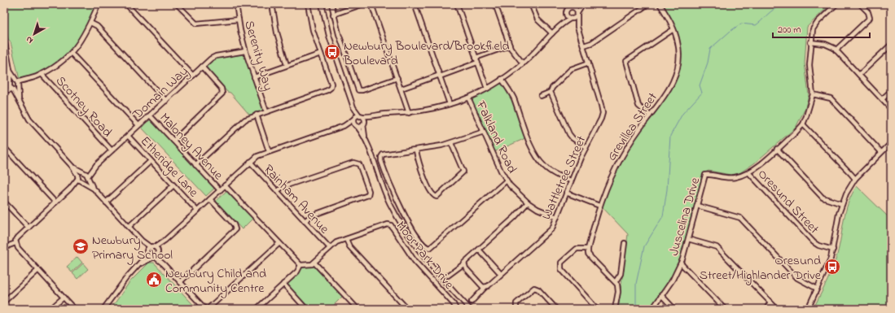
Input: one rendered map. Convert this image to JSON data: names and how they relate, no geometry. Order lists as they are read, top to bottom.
{
  "streets": {
    "street": [
      "Serenity Way",
      "Domain Way",
      "Scotney Road",
      "Grevillea Street",
      "Falkland Road",
      "Maloney Avenue",
      "Etheridge Lane",
      "Wattletree Street",
      "Rainham Avenue",
      "Oresund Street",
      "Juscelina Drive",
      "Moor Park Drive"
    ]
  },
  "crossings": [
    ["Serenity Way", "Domain Way"],
    ["Domain Way", "Scotney Road"],
    ["Domain Way", "Maloney Avenue"],
    ["Domain Way", "Etheridge Lane"],
    ["Falkland Road", "Wattletree Street"],
    ["Rainham Avenue", "Moor Park Drive"],
    ["Oresund Street", "Juscelina Drive"]
  ],
  "places": {
    "bus stop": ["Newbury Boulevard/Brookfield Boulevard", "Oresund Street/Highlander Drive"],
    "school or university": ["Newbury Primary School"],
    "public building": ["Newbury Child and Community Centre"]
  },
  "scale_bar": "200 m",
  "north": "bottom left"
}
